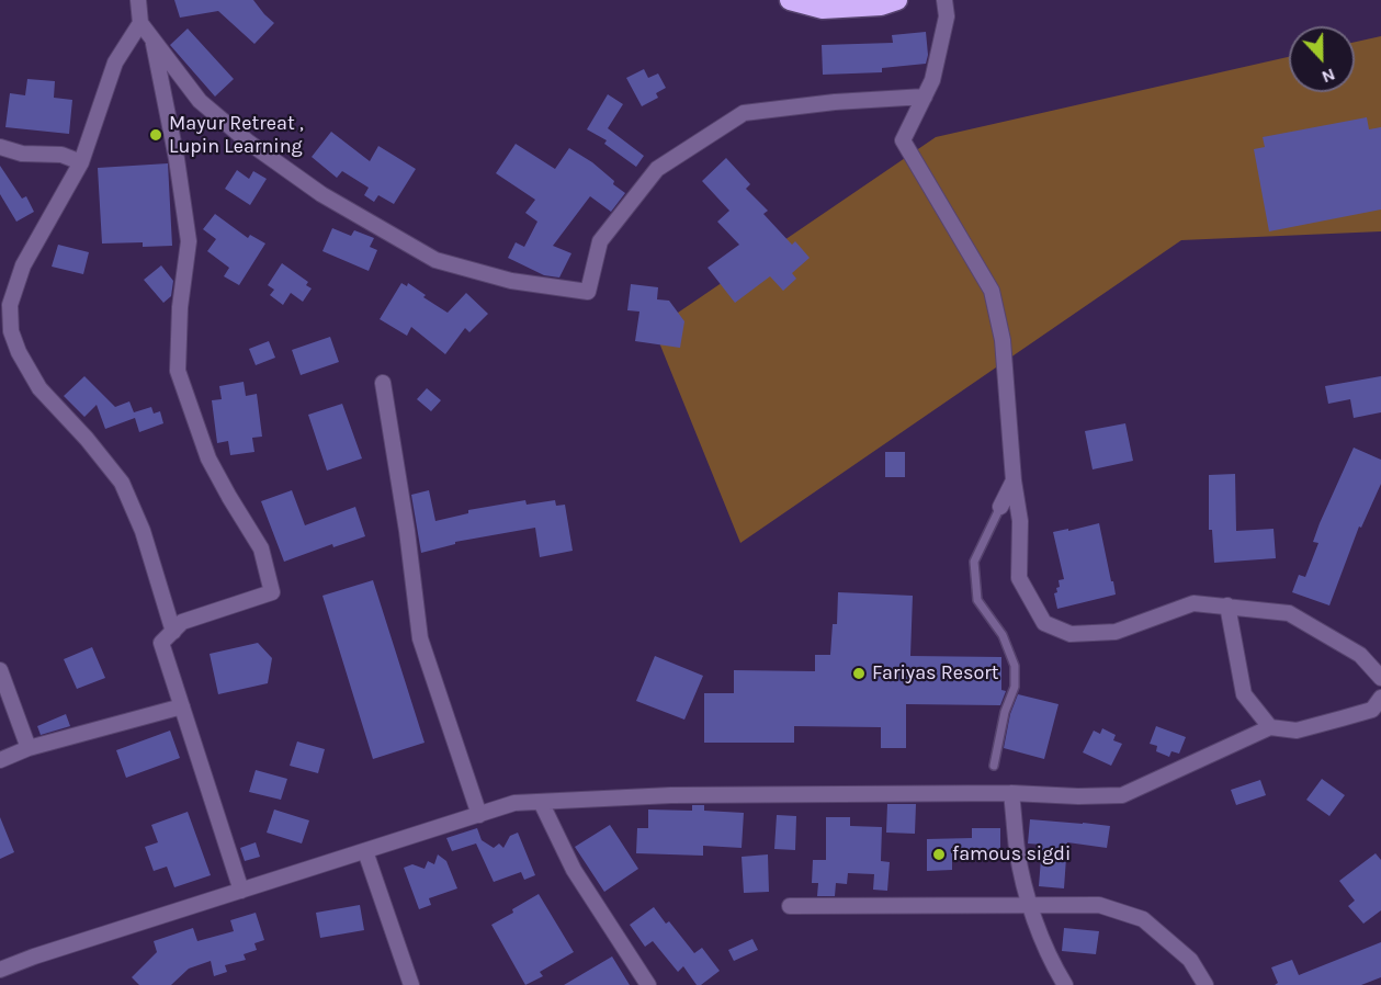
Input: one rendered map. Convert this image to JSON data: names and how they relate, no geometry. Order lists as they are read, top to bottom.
{
  "places": ["Mayur Retreat , Lupin Learning", "Fariyas Resort", "famous sigdi"],
  "north": "bottom"
}
